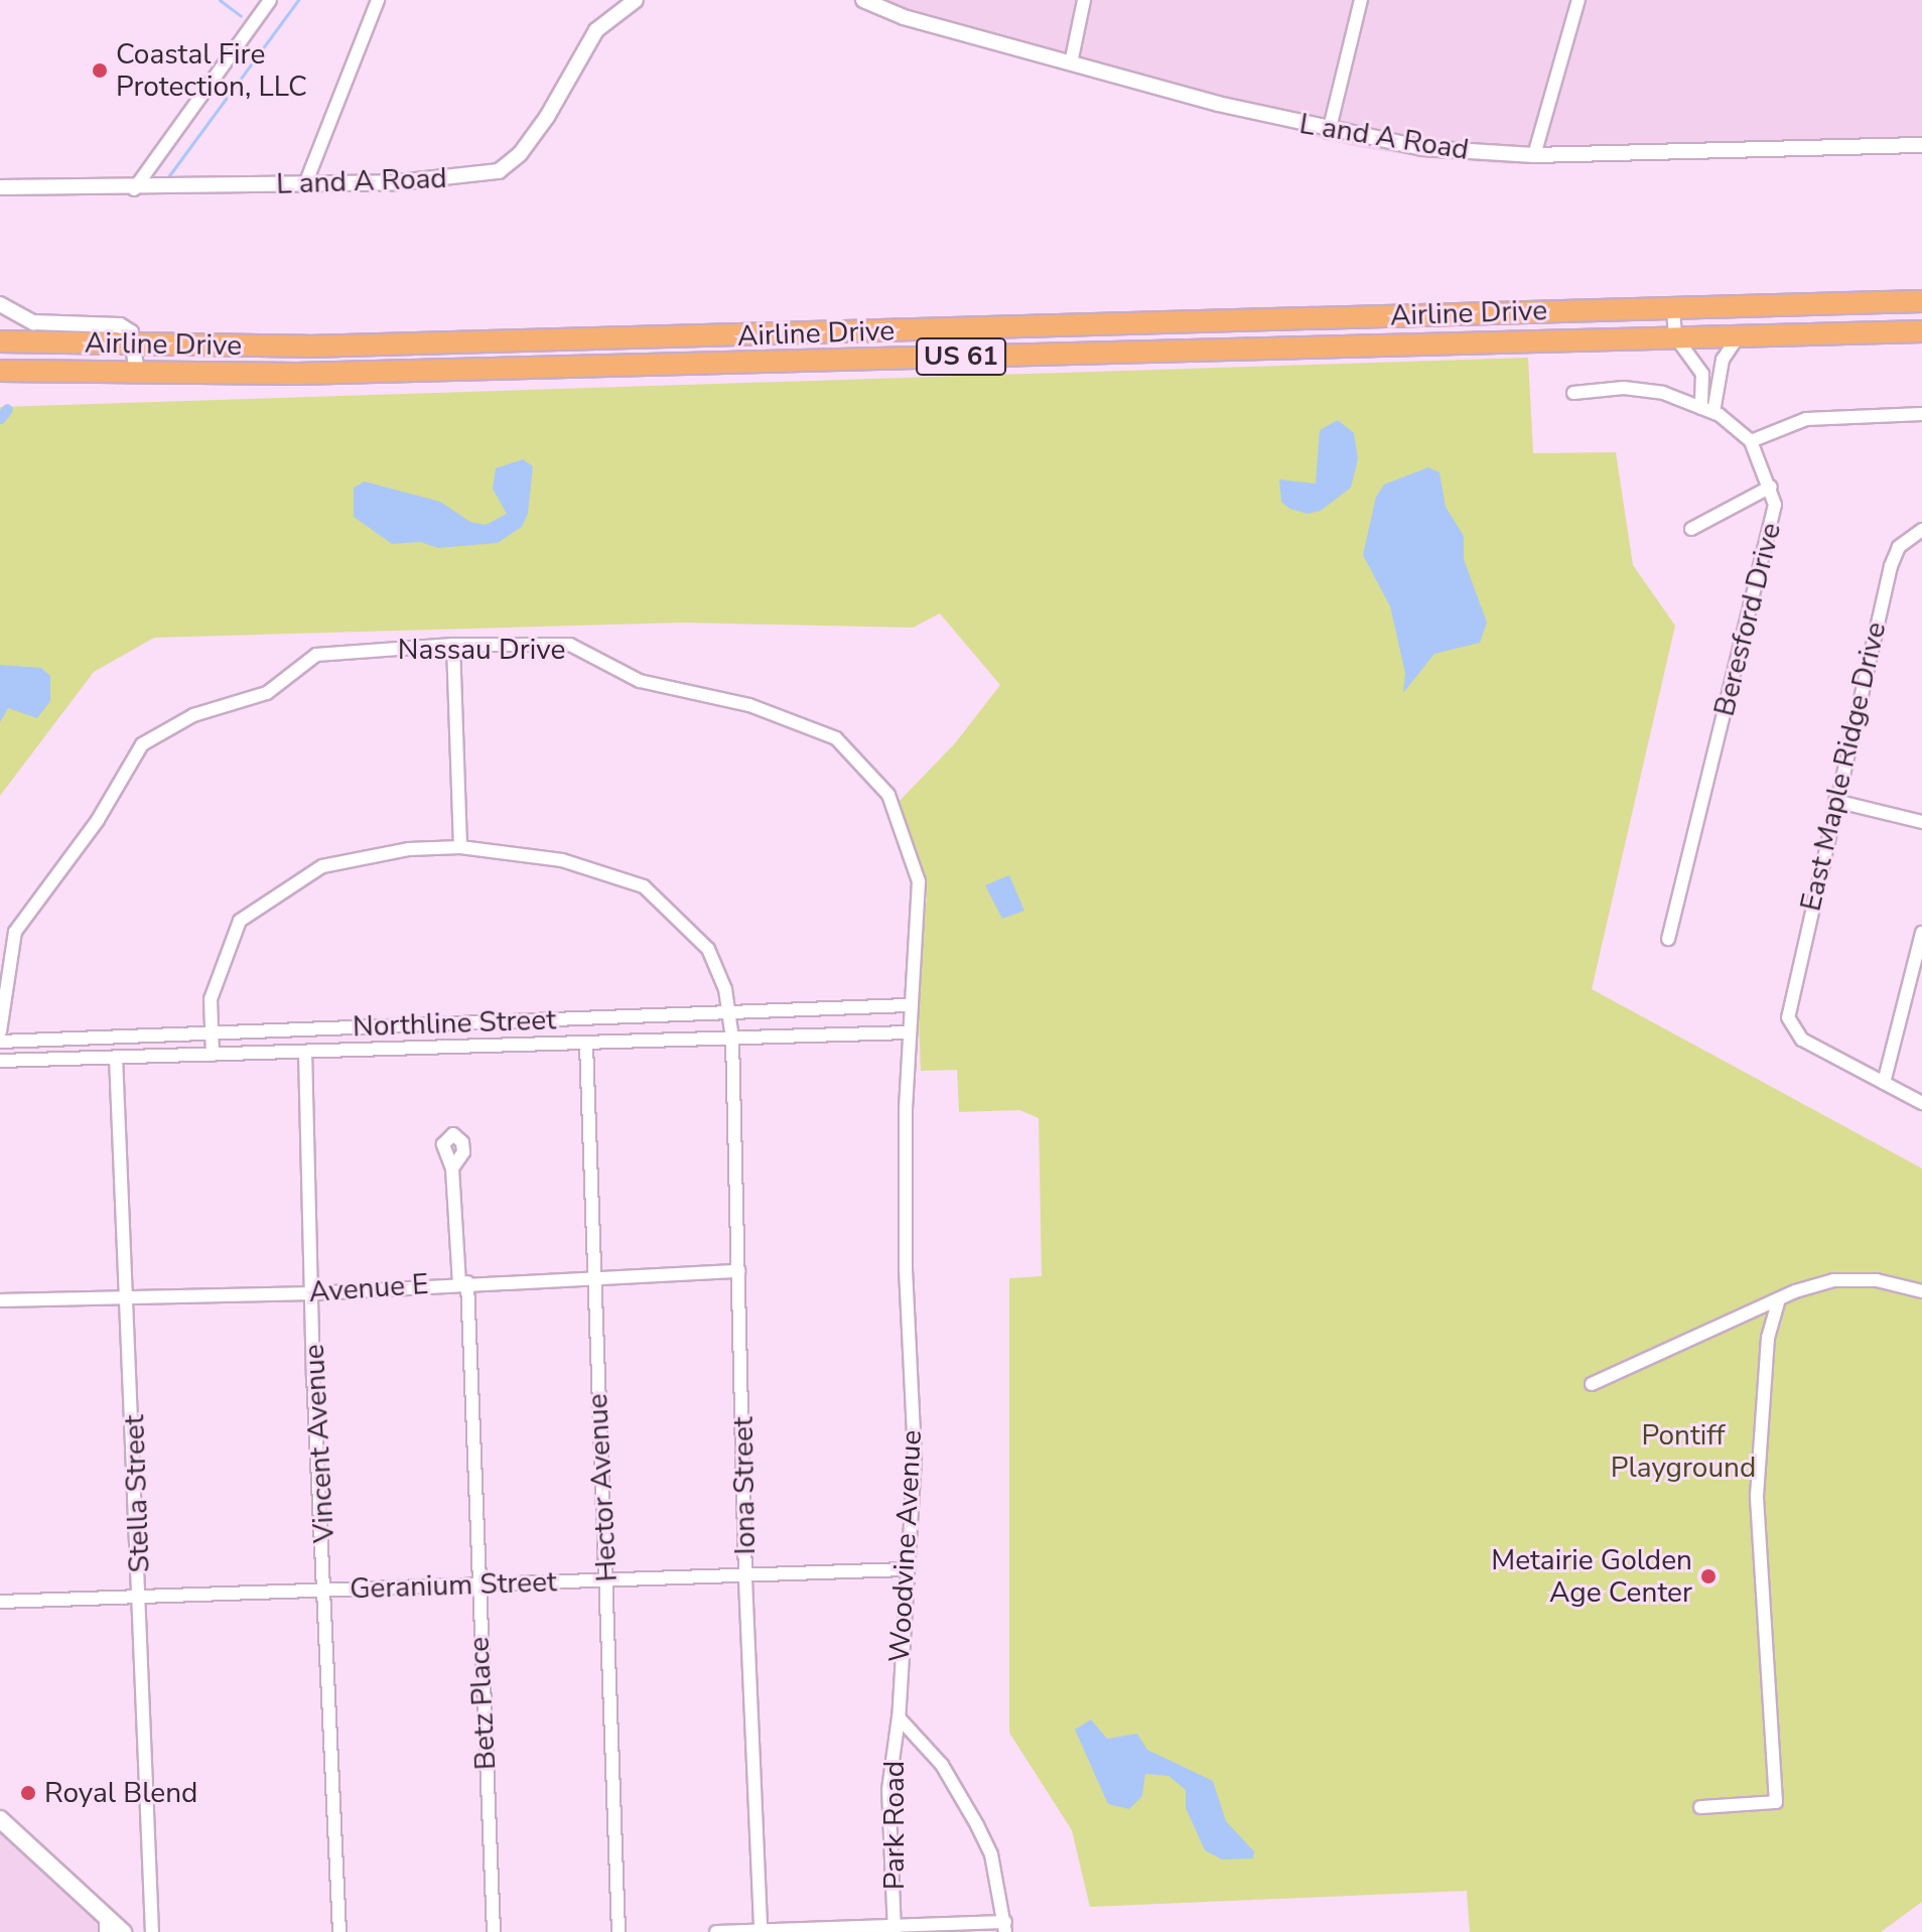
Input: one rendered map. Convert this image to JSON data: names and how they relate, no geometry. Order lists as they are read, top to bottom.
{
  "streets": {
    "highway": ["Airline Drive", "US 61"],
    "street": [
      "L and A Road",
      "Beresford Drive",
      "Nassau Drive",
      "East Maple Ridge Drive",
      "Northline Street",
      "Avenue E",
      "Vincent Avenue",
      "Iona Street",
      "Hector Avenue",
      "Stella Street",
      "Woodvine Avenue",
      "Geranium Street",
      "Betz Place",
      "Park Road"
    ]
  },
  "crossings": [
    ["Nassau Drive", "Northline Street"],
    ["Nassau Drive", "Woodvine Avenue"],
    ["Northline Street", "Vincent Avenue"],
    ["Northline Street", "Iona Street"],
    ["Northline Street", "Hector Avenue"],
    ["Northline Street", "Stella Street"],
    ["Northline Street", "Woodvine Avenue"],
    ["Avenue E", "Vincent Avenue"],
    ["Avenue E", "Iona Street"],
    ["Avenue E", "Hector Avenue"],
    ["Avenue E", "Stella Street"],
    ["Avenue E", "Betz Place"],
    ["Vincent Avenue", "Geranium Street"],
    ["Iona Street", "Geranium Street"],
    ["Hector Avenue", "Geranium Street"],
    ["Stella Street", "Geranium Street"],
    ["Woodvine Avenue", "Geranium Street"],
    ["Woodvine Avenue", "Park Road"],
    ["Geranium Street", "Betz Place"]
  ],
  "parks": ["Pontiff Playground"],
  "places": ["Coastal Fire Protection, LLC", "Metairie Golden Age Center", "Royal Blend"]
}
